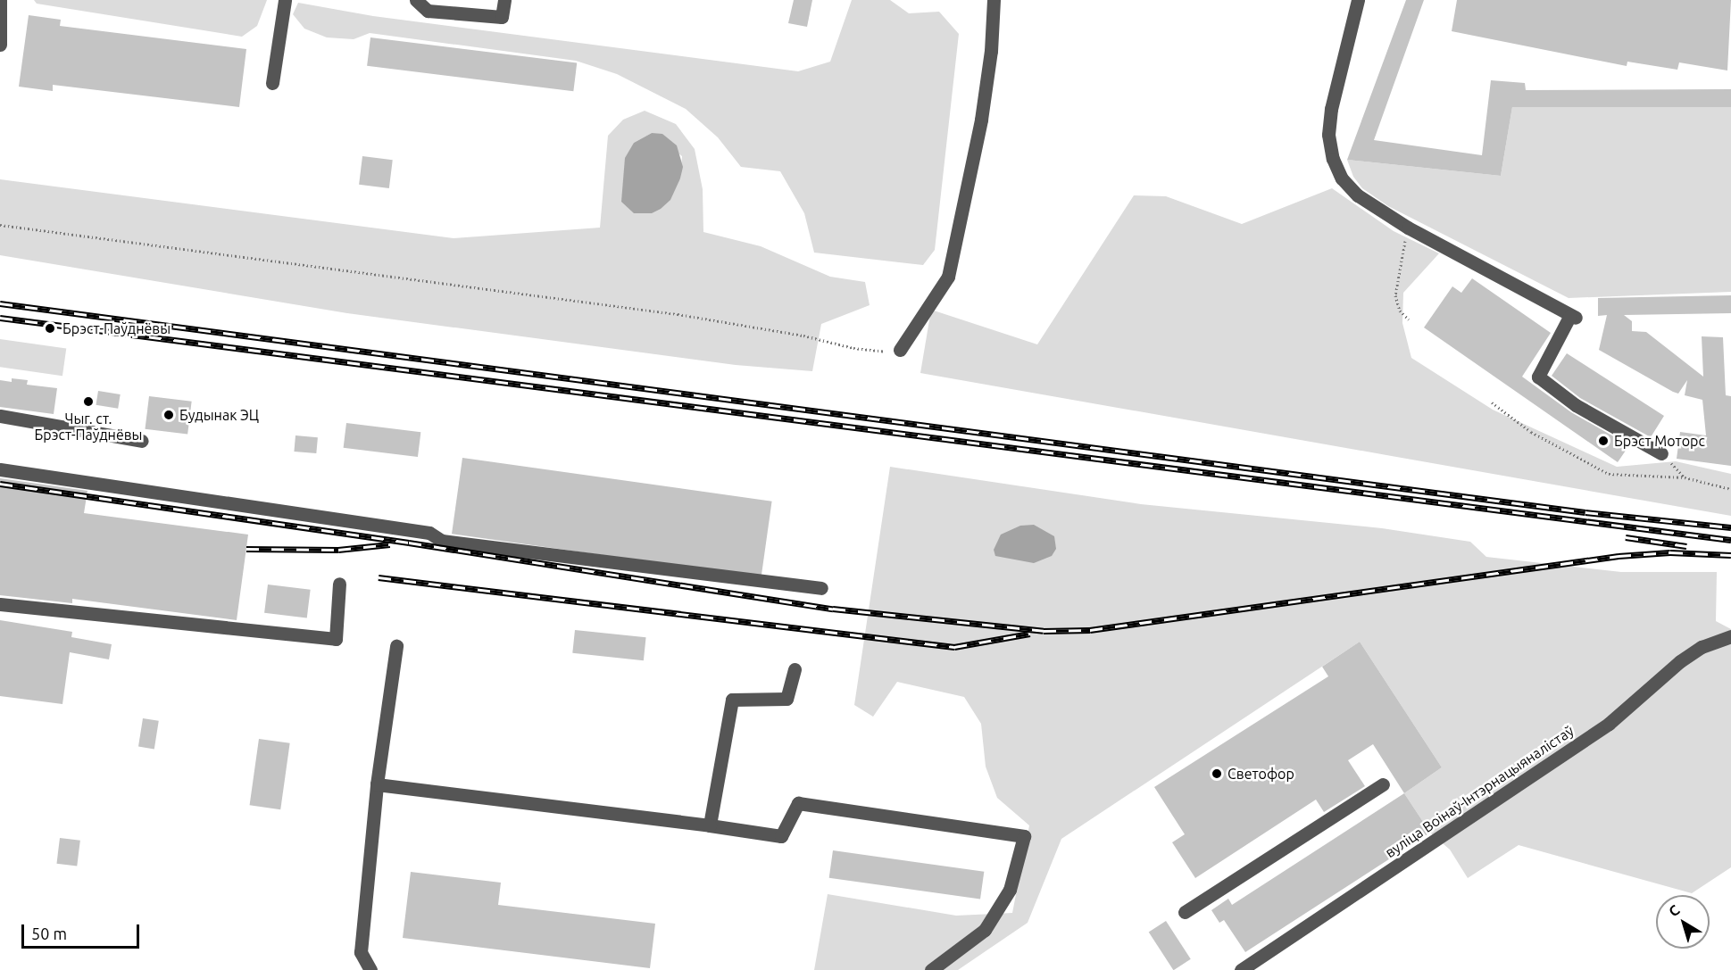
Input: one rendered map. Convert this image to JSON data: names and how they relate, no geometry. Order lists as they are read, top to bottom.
{
  "streets": {
    "street": ["вуліца Воінаў-Інтэрнацыяналістаў"]
  },
  "places": [
    "Брэст-Паўднёвы",
    "Чыг. ст. Брэст-Паўднёвы",
    "Будынак ЭЦ",
    "Брэст Моторс",
    "Светофор"
  ],
  "scale_bar": "50 m",
  "north": "top left"
}
